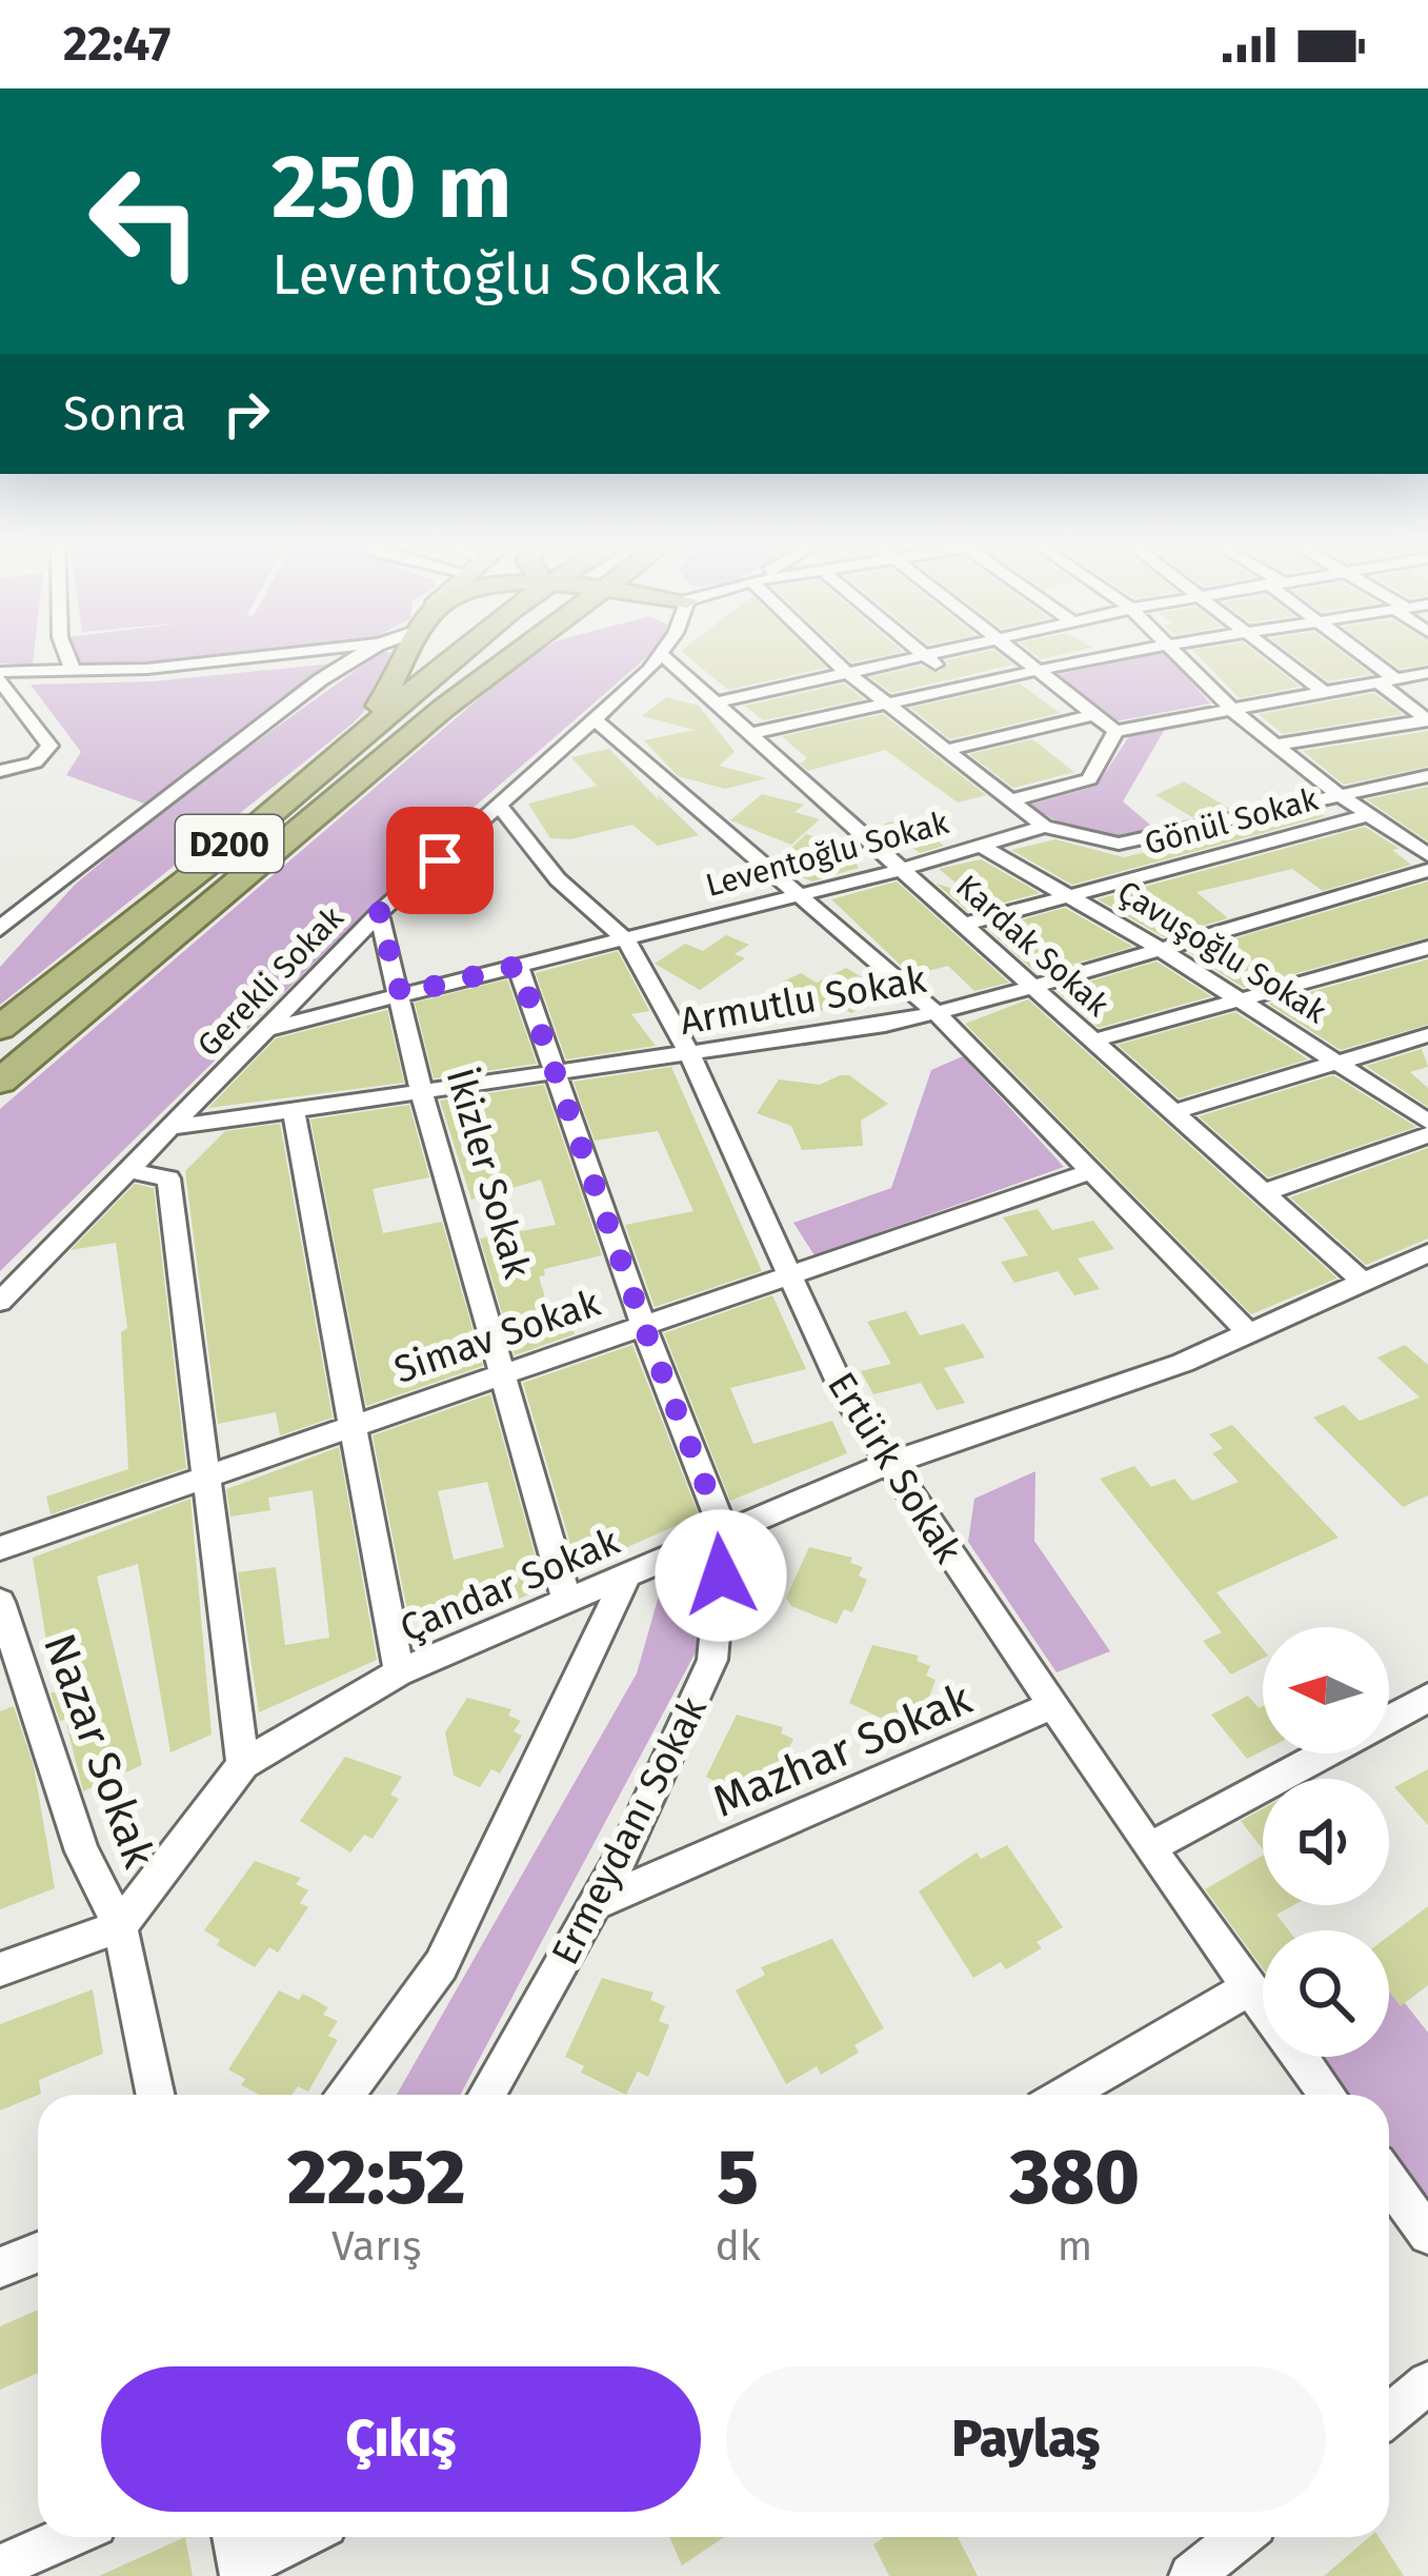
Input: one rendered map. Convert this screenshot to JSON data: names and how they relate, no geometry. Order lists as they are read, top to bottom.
{
  "streets": {
    "highway": ["D200"],
    "street": [
      "Gönül Sokak",
      "Leventoğlu Sokak",
      "Kardak Sokak",
      "Çavuşoğlu Sokak",
      "Gerekli Sokak",
      "Armutlu Sokak",
      "İkizler Sokak",
      "Simav Sokak",
      "Ertürk Sokak",
      "Çandar Sokak",
      "Mazhar Sokak",
      "Nazar Sokak",
      "Ermeydanı Sokak"
    ]
  },
  "crossings": [
    ["Gönül Sokak", "Kardak Sokak"],
    ["Gönül Sokak", "Çavuşoğlu Sokak"],
    ["Leventoğlu Sokak", "Kardak Sokak"],
    ["Leventoğlu Sokak", "Çavuşoğlu Sokak"],
    ["Leventoğlu Sokak", "Ertürk Sokak"],
    ["Leventoğlu Sokak", "Ermeydanı Sokak"],
    ["Kardak Sokak", "Armutlu Sokak"],
    ["Kardak Sokak", "Çandar Sokak"],
    ["Çavuşoğlu Sokak", "Armutlu Sokak"],
    ["Gerekli Sokak", "Armutlu Sokak"],
    ["Gerekli Sokak", "İkizler Sokak"],
    ["Gerekli Sokak", "Ertürk Sokak"],
    ["Armutlu Sokak", "İkizler Sokak"],
    ["Armutlu Sokak", "Ertürk Sokak"],
    ["Armutlu Sokak", "Ermeydanı Sokak"],
    ["İkizler Sokak", "Simav Sokak"],
    ["İkizler Sokak", "Çandar Sokak"],
    ["Simav Sokak", "Ertürk Sokak"],
    ["Simav Sokak", "Ermeydanı Sokak"],
    ["Ertürk Sokak", "Çandar Sokak"],
    ["Ertürk Sokak", "Mazhar Sokak"],
    ["Çandar Sokak", "Nazar Sokak"],
    ["Çandar Sokak", "Ermeydanı Sokak"],
    ["Mazhar Sokak", "Ermeydanı Sokak"]
  ],
  "north": "left",
  "page": {
    "status": "22:47",
    "turn": ["250 m", "Leventoğlu Sokak"],
    "then": "Sonra",
    "eta": [
      "22:52",
      "Varış",
      "5",
      "dk",
      "380",
      "m"
    ],
    "buttons": ["Çıkış", "Paylaş"]
  }
}
